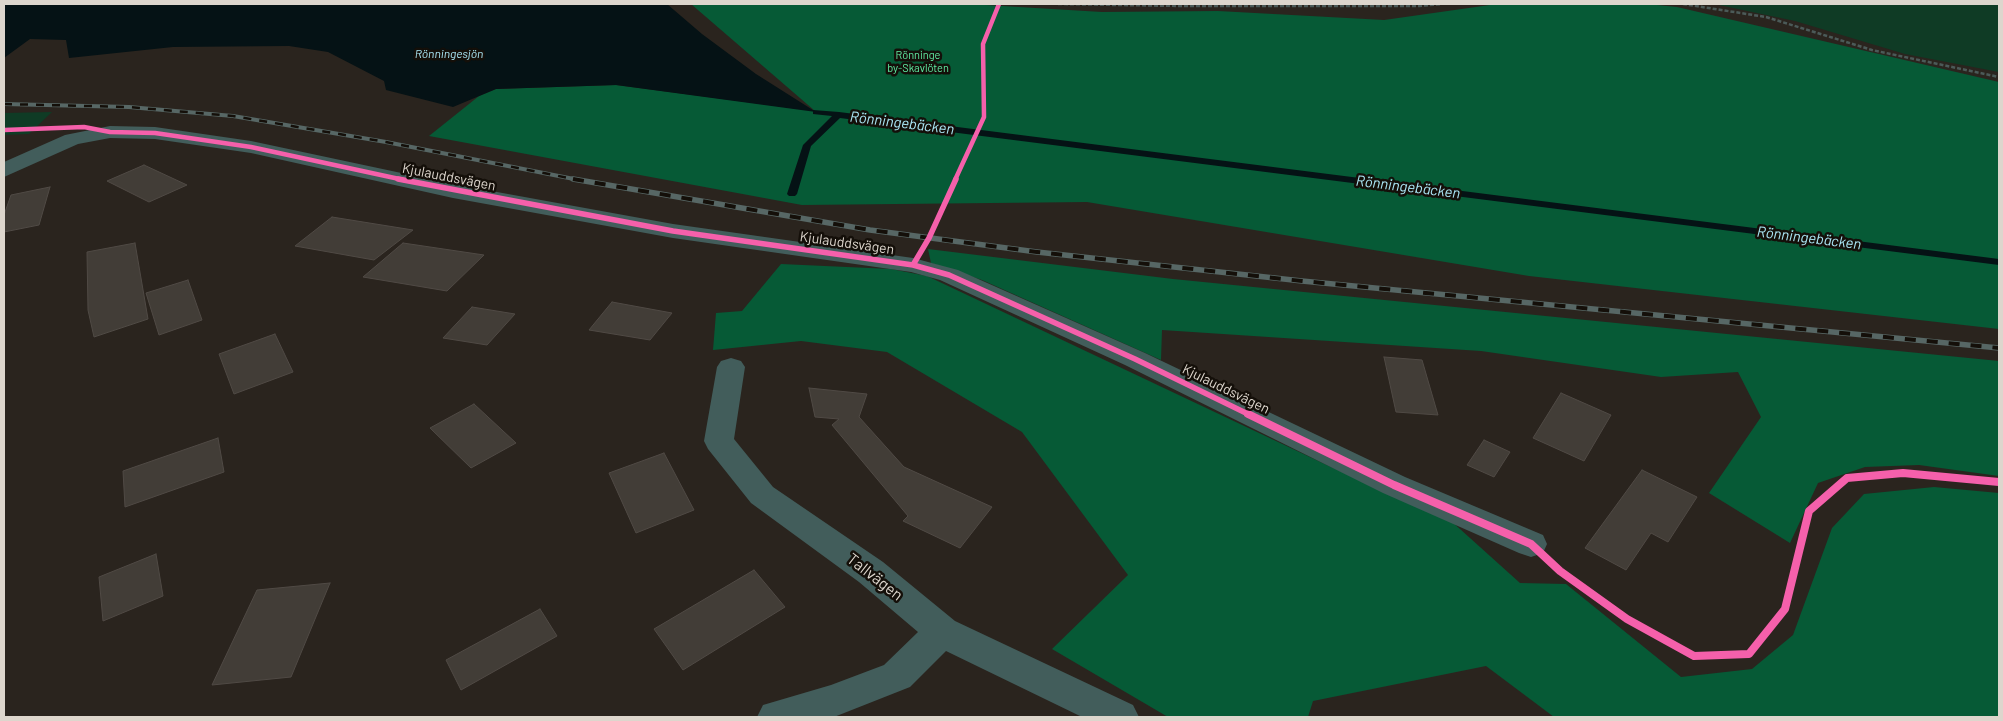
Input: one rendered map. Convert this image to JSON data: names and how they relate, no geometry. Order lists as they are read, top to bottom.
{
  "streets": {
    "street": ["Kjulauddsvägen", "Tallvägen"]
  },
  "water": ["Rönningesjön", "Rönningebäcken"],
  "parks": ["Rönninge by-Skavlöten"]
}
